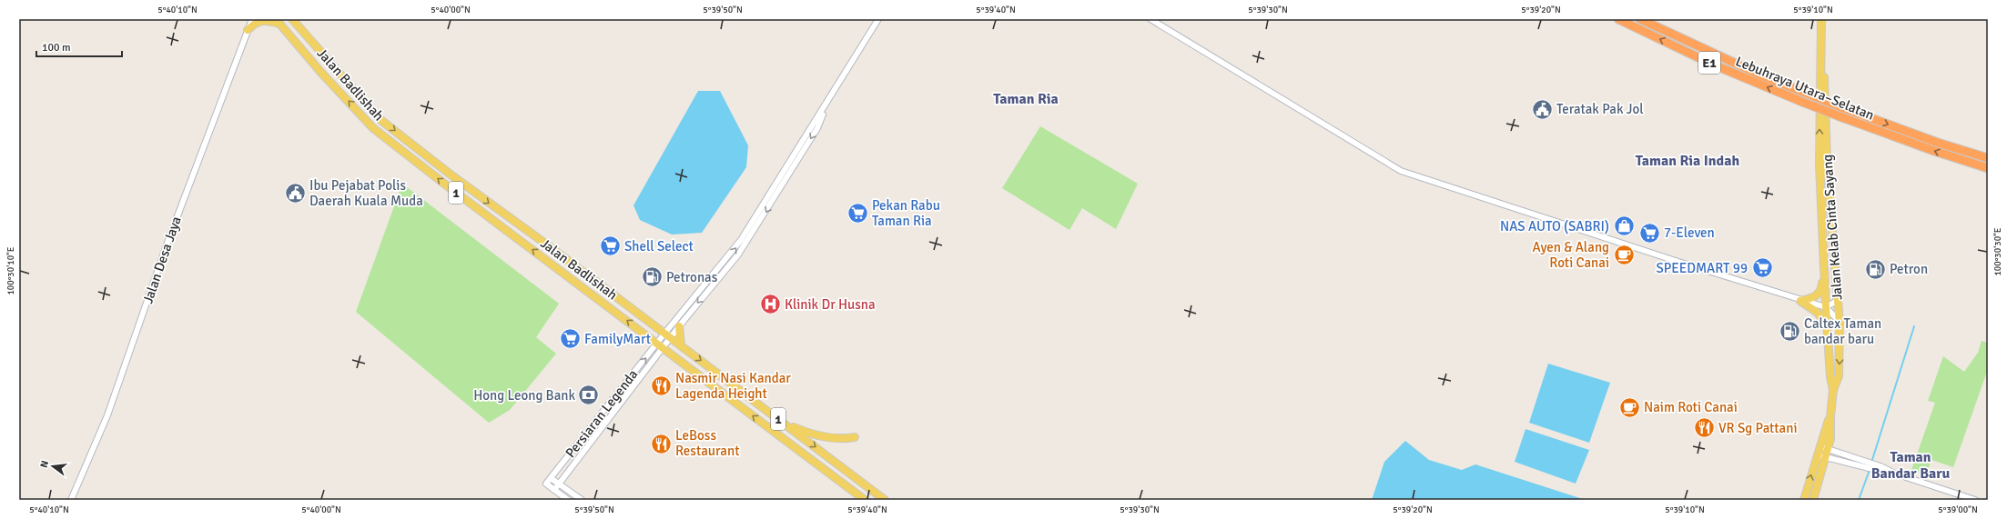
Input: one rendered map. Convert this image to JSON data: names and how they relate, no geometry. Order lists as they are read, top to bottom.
{
  "streets": {
    "highway": ["E1", "Lebuhraya Utara–Selatan"],
    "main road": ["Jalan Badlishah", "1", "Jalan Kelab Cinta Sayang"],
    "street": ["Jalan Desa Jaya", "Persiaran Legenda"]
  },
  "crossings": [
    ["Jalan Badlishah", "Persiaran Legenda"]
  ],
  "districts": ["Taman Ria", "Taman Ria Indah", "Taman Bandar Baru"],
  "places": {
    "public building": ["Teratak Pak Jol", "Ibu Pejabat Polis Daerah Kuala Muda"],
    "supermarket": [
      "Pekan Rabu Taman Ria",
      "7-Eleven",
      "Shell Select",
      "SPEEDMART 99",
      "FamilyMart"
    ],
    "shop": ["NAS AUTO (SABRI)"],
    "cafe": ["Ayen & Alang Roti Canai", "Naim Roti Canai"],
    "fuel station": ["Petron", "Petronas", "Caltex Taman bandar baru"],
    "hospital": ["Klinik Dr Husna"],
    "restaurant": ["Nasmir Nasi Kandar Lagenda Height", "VR Sg Pattani", "LeBoss Restaurant"],
    "bank": ["Hong Leong Bank"]
  },
  "scale_bar": "100 m",
  "north": "left",
  "coordinates": [
    "5°40'10\"N",
    "5°40'00\"N",
    "5°39'50\"N",
    "5°39'40\"N",
    "5°39'30\"N",
    "5°39'20\"N",
    "5°39'10\"N",
    "100°30'30\"E",
    "100°30'10\"E",
    "5°39'00\"N"
  ]
}
